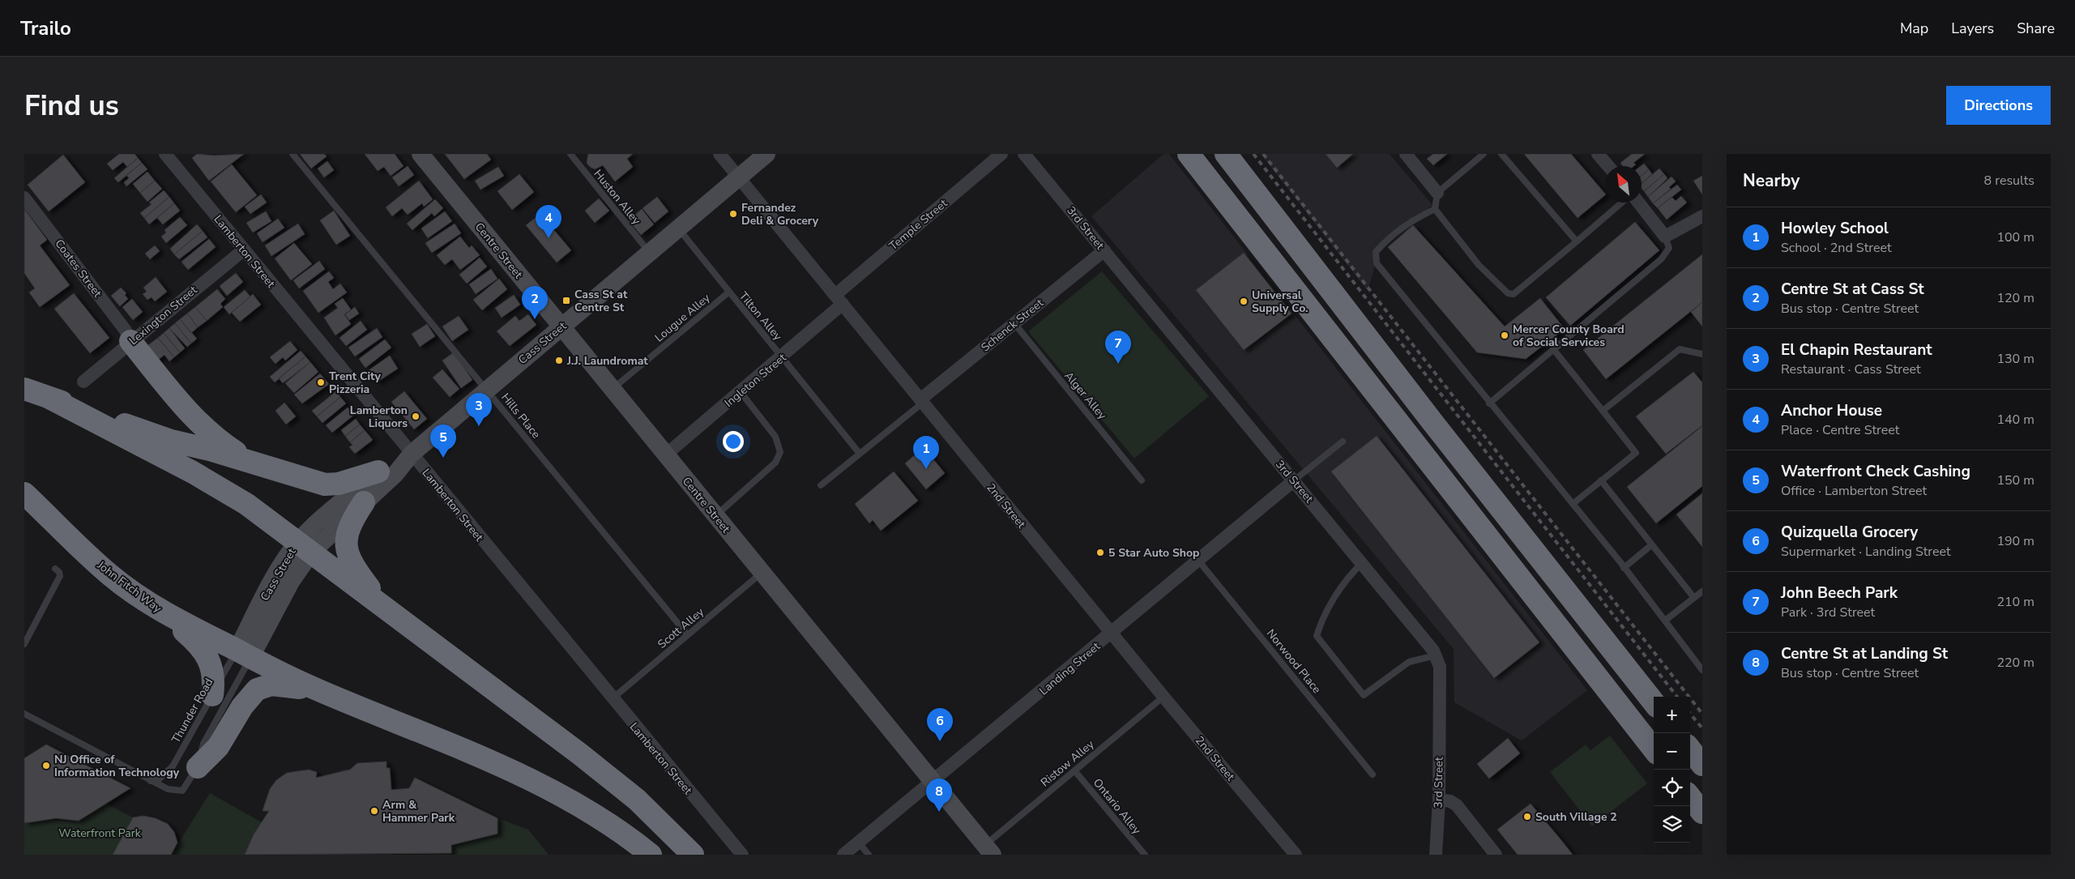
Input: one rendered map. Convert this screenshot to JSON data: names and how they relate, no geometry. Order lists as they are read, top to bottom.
{
  "streets": {
    "highway": ["John Fitch Way"],
    "street": [
      "Temple Street",
      "3rd Street",
      "Centre Street",
      "Lamberton Street",
      "Coates Street",
      "Lexington Street",
      "Schenck Street",
      "Cass Street",
      "Ingleton Street",
      "2nd Street",
      "Landing Street"
    ],
    "lane": [
      "Huston Alley",
      "Tilton Alley",
      "Lougue Alley",
      "Alger Alley",
      "Hills Place",
      "Scott Alley",
      "Norwood Place",
      "Thunder Road",
      "Ristow Alley",
      "Ontario Alley"
    ]
  },
  "crossings": [
    ["Huston Alley", "Cass Street"],
    ["Temple Street", "Ingleton Street"],
    ["Temple Street", "2nd Street"],
    ["3rd Street", "Schenck Street"],
    ["3rd Street", "Landing Street"],
    ["Centre Street", "Lougue Alley"],
    ["Centre Street", "Cass Street"],
    ["Centre Street", "Ingleton Street"],
    ["Centre Street", "Scott Alley"],
    ["Centre Street", "Landing Street"],
    ["Centre Street", "Ristow Alley"],
    ["Lamberton Street", "Lexington Street"],
    ["Lamberton Street", "Cass Street"],
    ["Lamberton Street", "Scott Alley"],
    ["Coates Street", "Lexington Street"],
    ["Tilton Alley", "Lougue Alley"],
    ["Tilton Alley", "Schenck Street"],
    ["Tilton Alley", "Cass Street"],
    ["Tilton Alley", "Ingleton Street"],
    ["Schenck Street", "Alger Alley"],
    ["Schenck Street", "2nd Street"],
    ["Cass Street", "Hills Place"],
    ["Cass Street", "2nd Street"],
    ["Cass Street", "John Fitch Way"],
    ["Cass Street", "Thunder Road"],
    ["Ingleton Street", "2nd Street"],
    ["Hills Place", "Scott Alley"],
    ["2nd Street", "Landing Street"],
    ["2nd Street", "Ristow Alley"],
    ["John Fitch Way", "Thunder Road"],
    ["Norwood Place", "Landing Street"],
    ["Ristow Alley", "Ontario Alley"]
  ],
  "parks": ["Waterfront Park"],
  "places": {
    "other": [
      "Fernandez Deli & Grocery",
      "Universal Supply Co.",
      "Mercer County Board of Social Services",
      "J.J. Laundromat",
      "Trent City Pizzeria",
      "Lamberton Liquors",
      "5 Star Auto Shop",
      "NJ Office of Information Technology",
      "Arm & Hammer Park",
      "South Village 2"
    ],
    "transit": ["Cass St at Centre St"]
  },
  "north": "top left",
  "page": {
    "header": "Trailo",
    "nav": ["Map", "Layers", "Share"],
    "buttons": "Directions",
    "title": "Find us",
    "heading": ["Nearby", "8 results"],
    "pins": [
      "4",
      "2",
      "7",
      "3",
      "5",
      "1",
      "6",
      "8"
    ],
    "list": [
      {
        "mark": "1",
        "name": "Howley School",
        "note": "School · 2nd Street",
        "value": "100 m"
      },
      {
        "mark": "2",
        "name": "Centre St at Cass St",
        "note": "Bus stop · Centre Street",
        "value": "120 m"
      },
      {
        "mark": "3",
        "name": "El Chapin Restaurant",
        "note": "Restaurant · Cass Street",
        "value": "130 m"
      },
      {
        "mark": "4",
        "name": "Anchor House",
        "note": "Place · Centre Street",
        "value": "140 m"
      },
      {
        "mark": "5",
        "name": "Waterfront Check Cashing",
        "note": "Office · Lamberton Street",
        "value": "150 m"
      },
      {
        "mark": "6",
        "name": "Quizquella Grocery",
        "note": "Supermarket · Landing Street",
        "value": "190 m"
      },
      {
        "mark": "7",
        "name": "John Beech Park",
        "note": "Park · 3rd Street",
        "value": "210 m"
      },
      {
        "mark": "8",
        "name": "Centre St at Landing St",
        "note": "Bus stop · Centre Street",
        "value": "220 m"
      }
    ],
    "map_buttons": ["+", "−"]
  }
}
